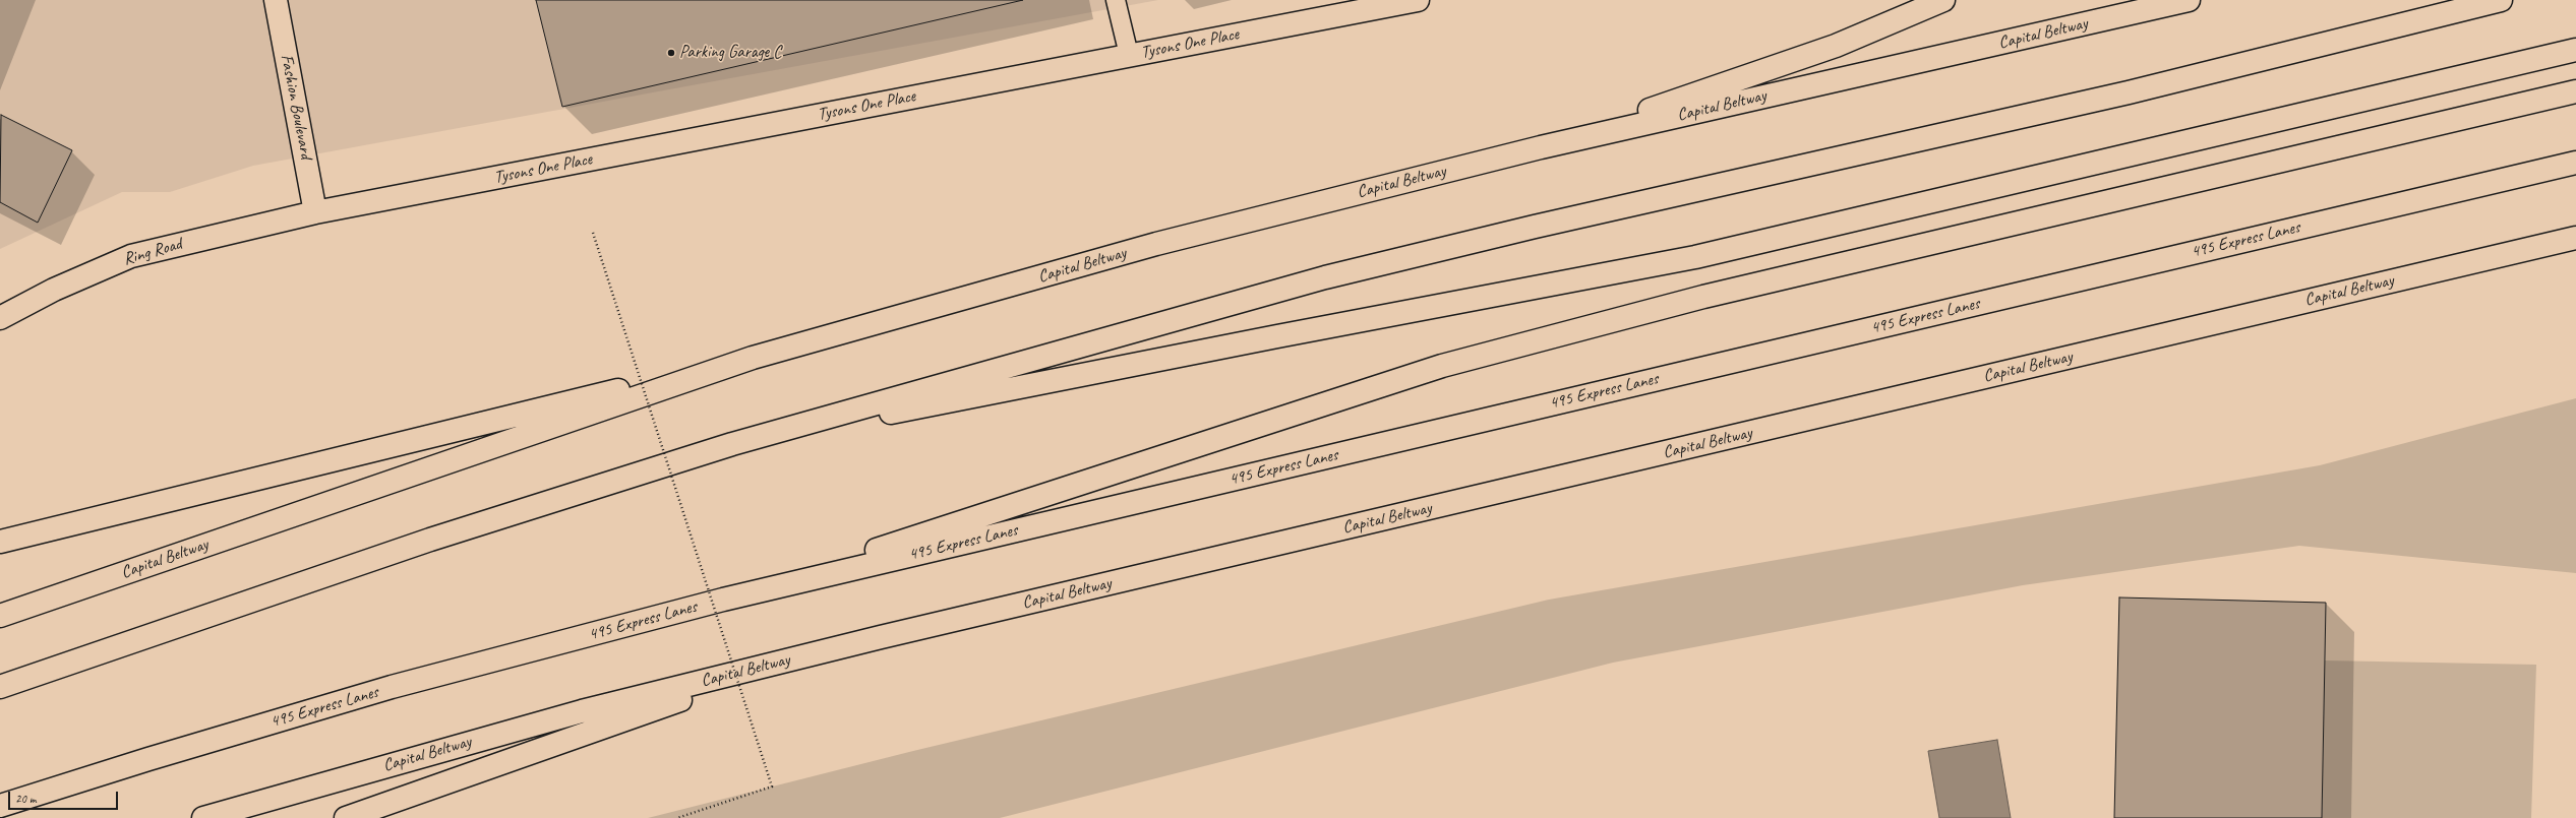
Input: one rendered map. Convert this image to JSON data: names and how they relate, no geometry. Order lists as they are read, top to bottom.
{
  "streets": {
    "main road": [
      "Capital Beltway",
      "Tysons One Place",
      "Fashion Boulevard",
      "495 Express Lanes",
      "Ring Road"
    ]
  },
  "crossings": [
    ["Tysons One Place", "Fashion Boulevard"],
    ["Tysons One Place", "Ring Road"],
    ["Fashion Boulevard", "Ring Road"]
  ],
  "places": ["Parking Garage C"],
  "scale_bar": "20 m"
}
